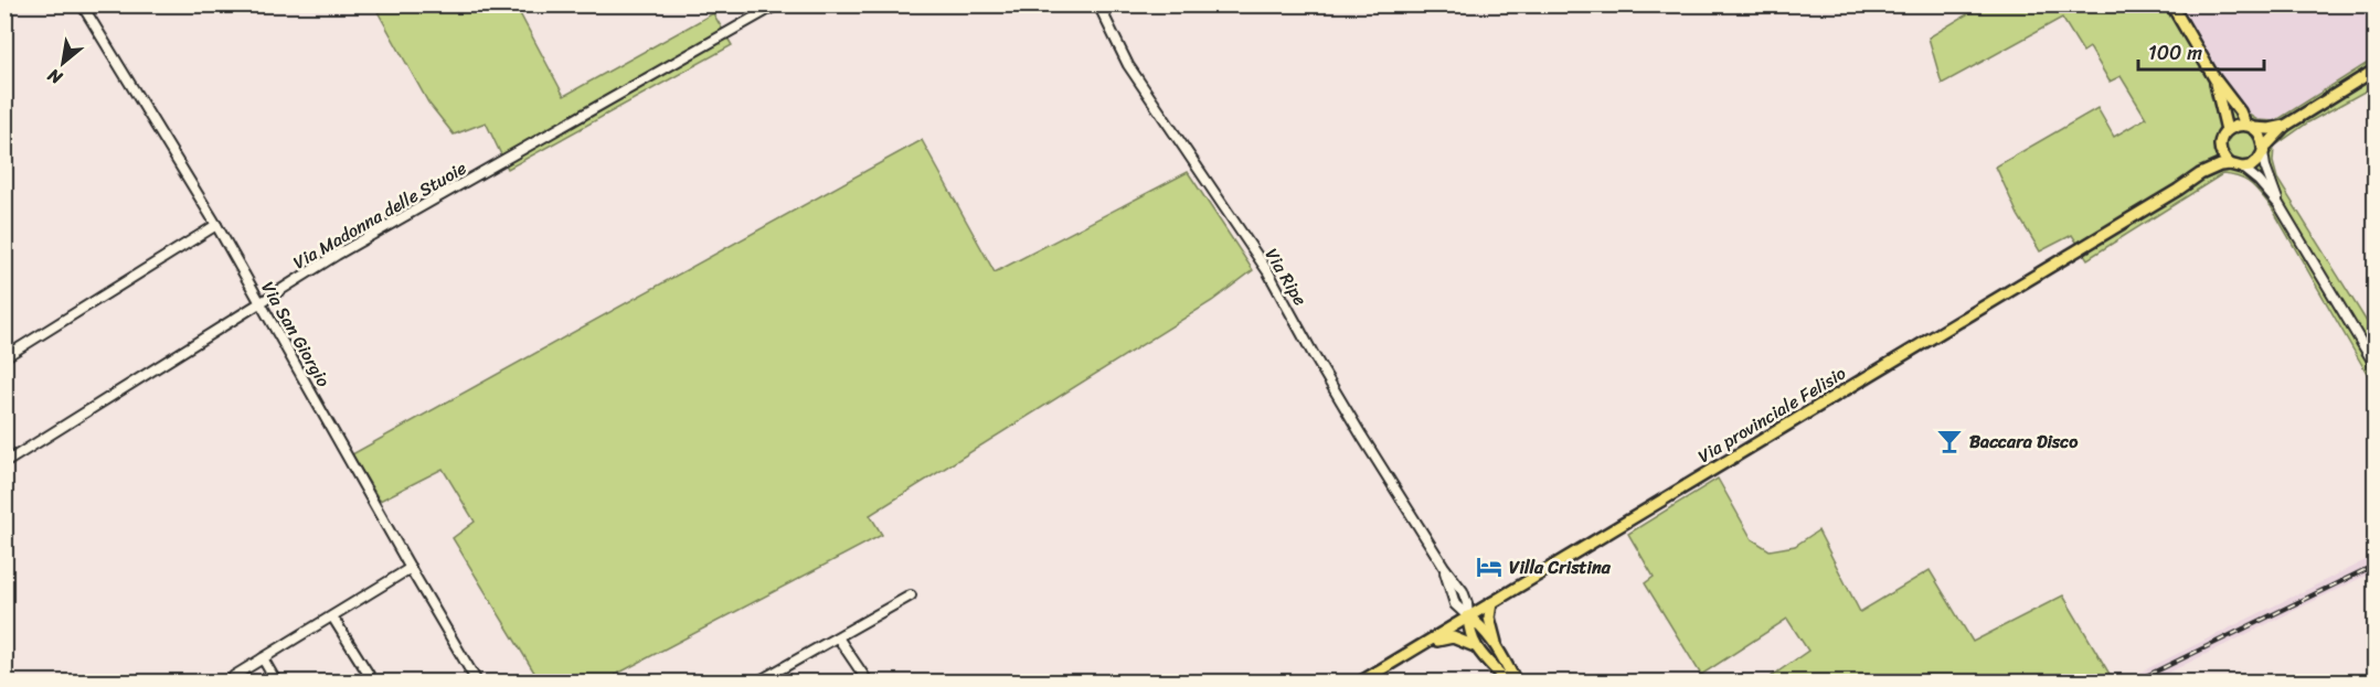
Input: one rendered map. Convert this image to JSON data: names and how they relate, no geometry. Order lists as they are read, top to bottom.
{
  "streets": {
    "main road": ["Via provinciale Felisio"],
    "street": ["Via Madonna delle Stuoie", "Via Ripe", "Via San Giorgio"]
  },
  "crossings": [
    ["Via Madonna delle Stuoie", "Via San Giorgio"],
    ["Via Ripe", "Via provinciale Felisio"]
  ],
  "places": {
    "bar": ["Baccara Disco"],
    "hotel": ["Villa Cristina"]
  },
  "scale_bar": "100 m",
  "north": "bottom left"
}
